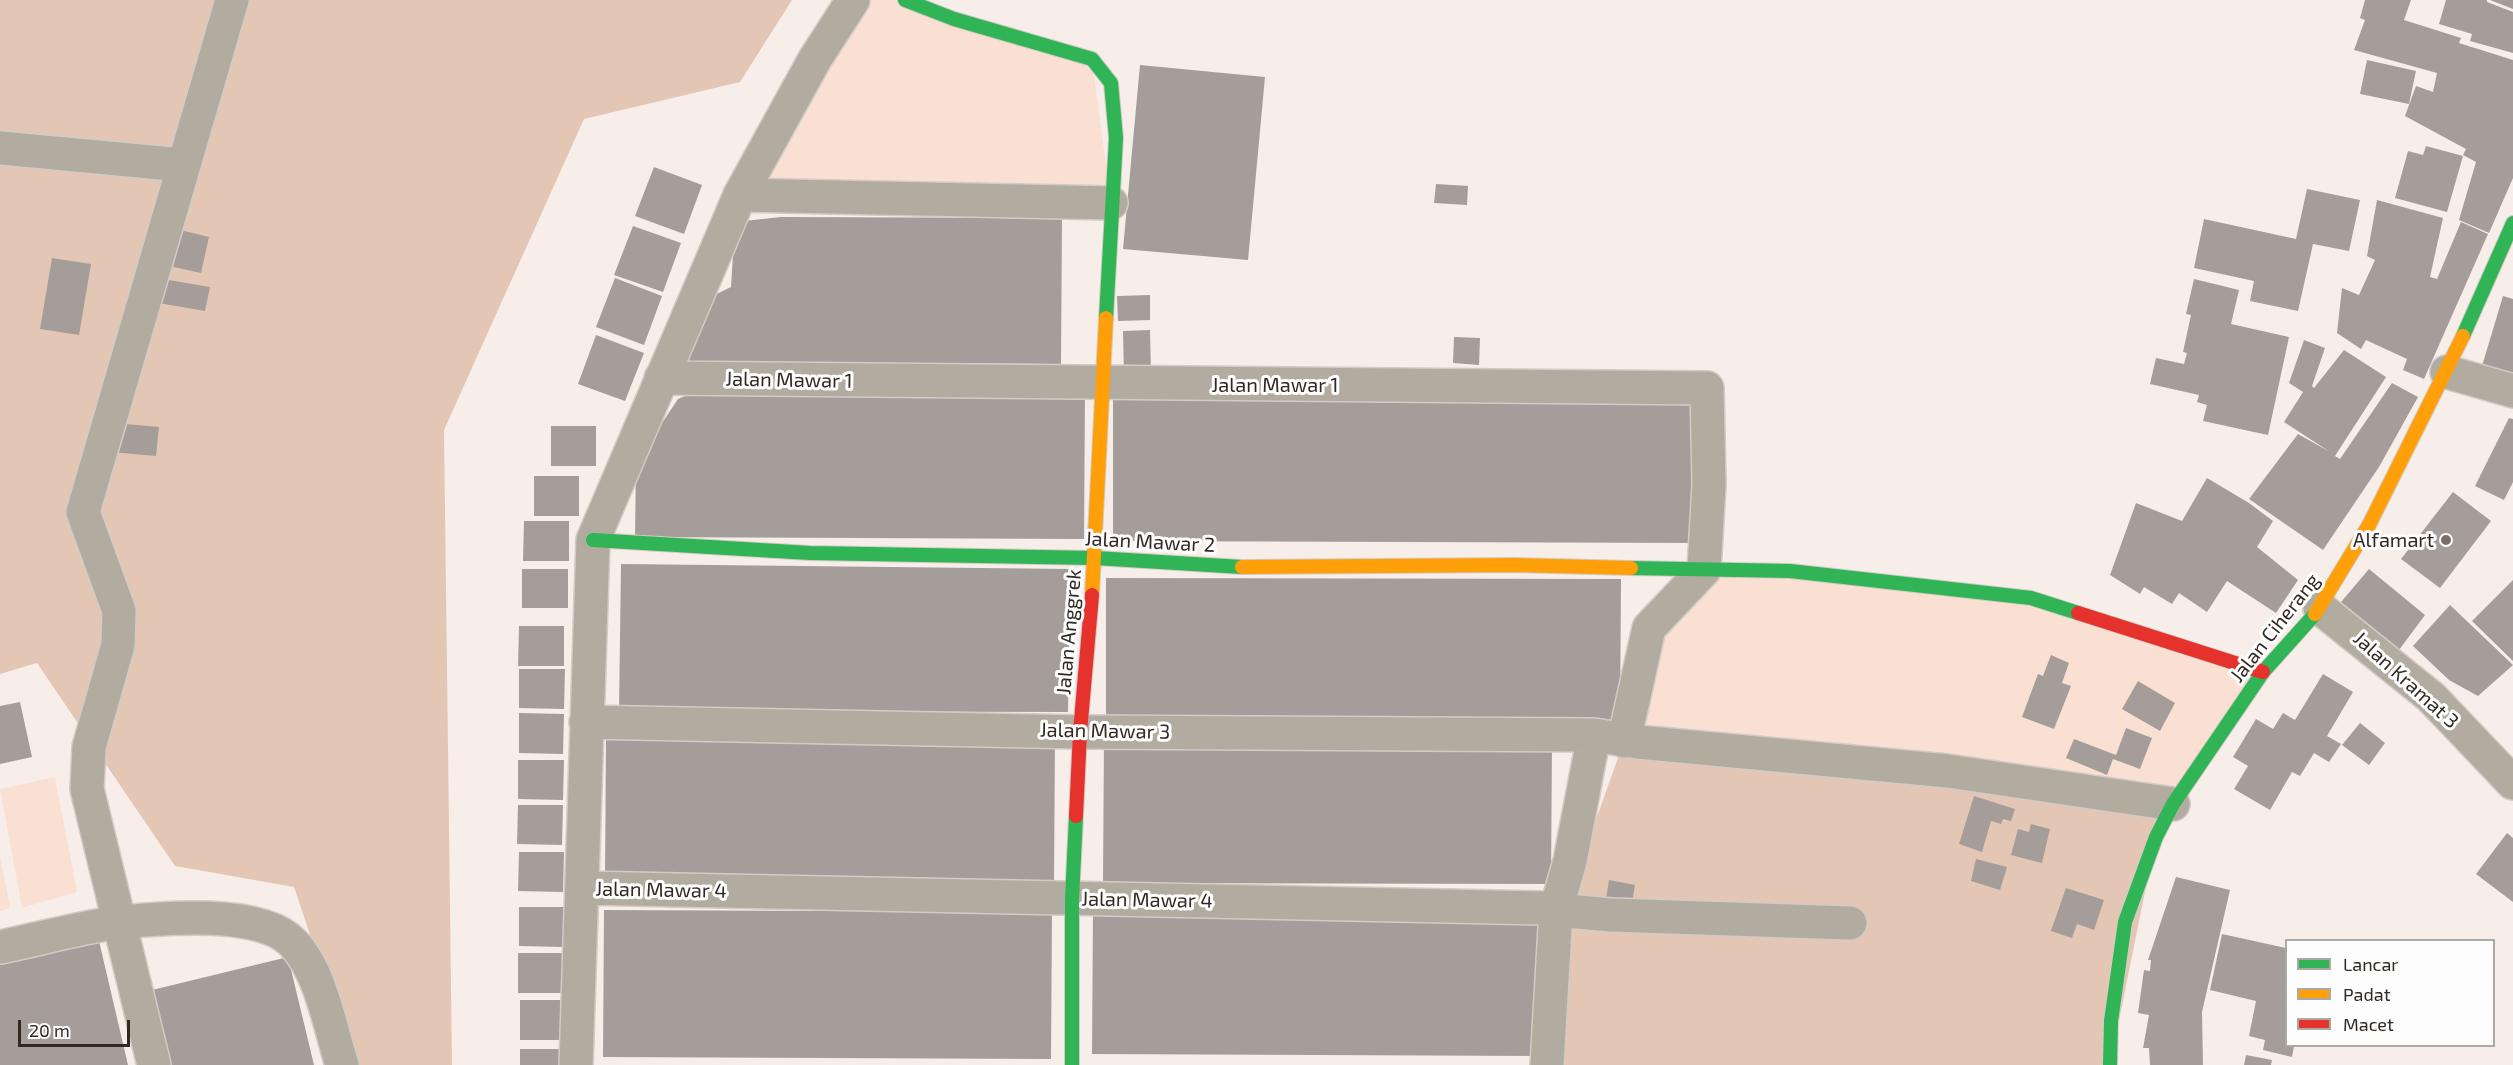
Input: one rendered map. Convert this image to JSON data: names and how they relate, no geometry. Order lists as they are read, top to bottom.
{
  "streets": {
    "street": [
      "Jalan Mawar 1",
      "Jalan Mawar 2",
      "Jalan Ciherang",
      "Jalan Anggrek",
      "Jalan Kramat 3",
      "Jalan Mawar 3",
      "Jalan Mawar 4"
    ]
  },
  "crossings": [
    ["Jalan Mawar 1", "Jalan Mawar 2"],
    ["Jalan Mawar 1", "Jalan Anggrek"],
    ["Jalan Mawar 2", "Jalan Ciherang"],
    ["Jalan Mawar 2", "Jalan Anggrek"],
    ["Jalan Ciherang", "Jalan Kramat 3"],
    ["Jalan Ciherang", "Jalan Mawar 3"],
    ["Jalan Anggrek", "Jalan Mawar 3"],
    ["Jalan Anggrek", "Jalan Mawar 4"]
  ],
  "places": ["Alfamart"],
  "legend": ["Lancar", "Padat", "Macet"],
  "scale_bar": "20 m"
}
